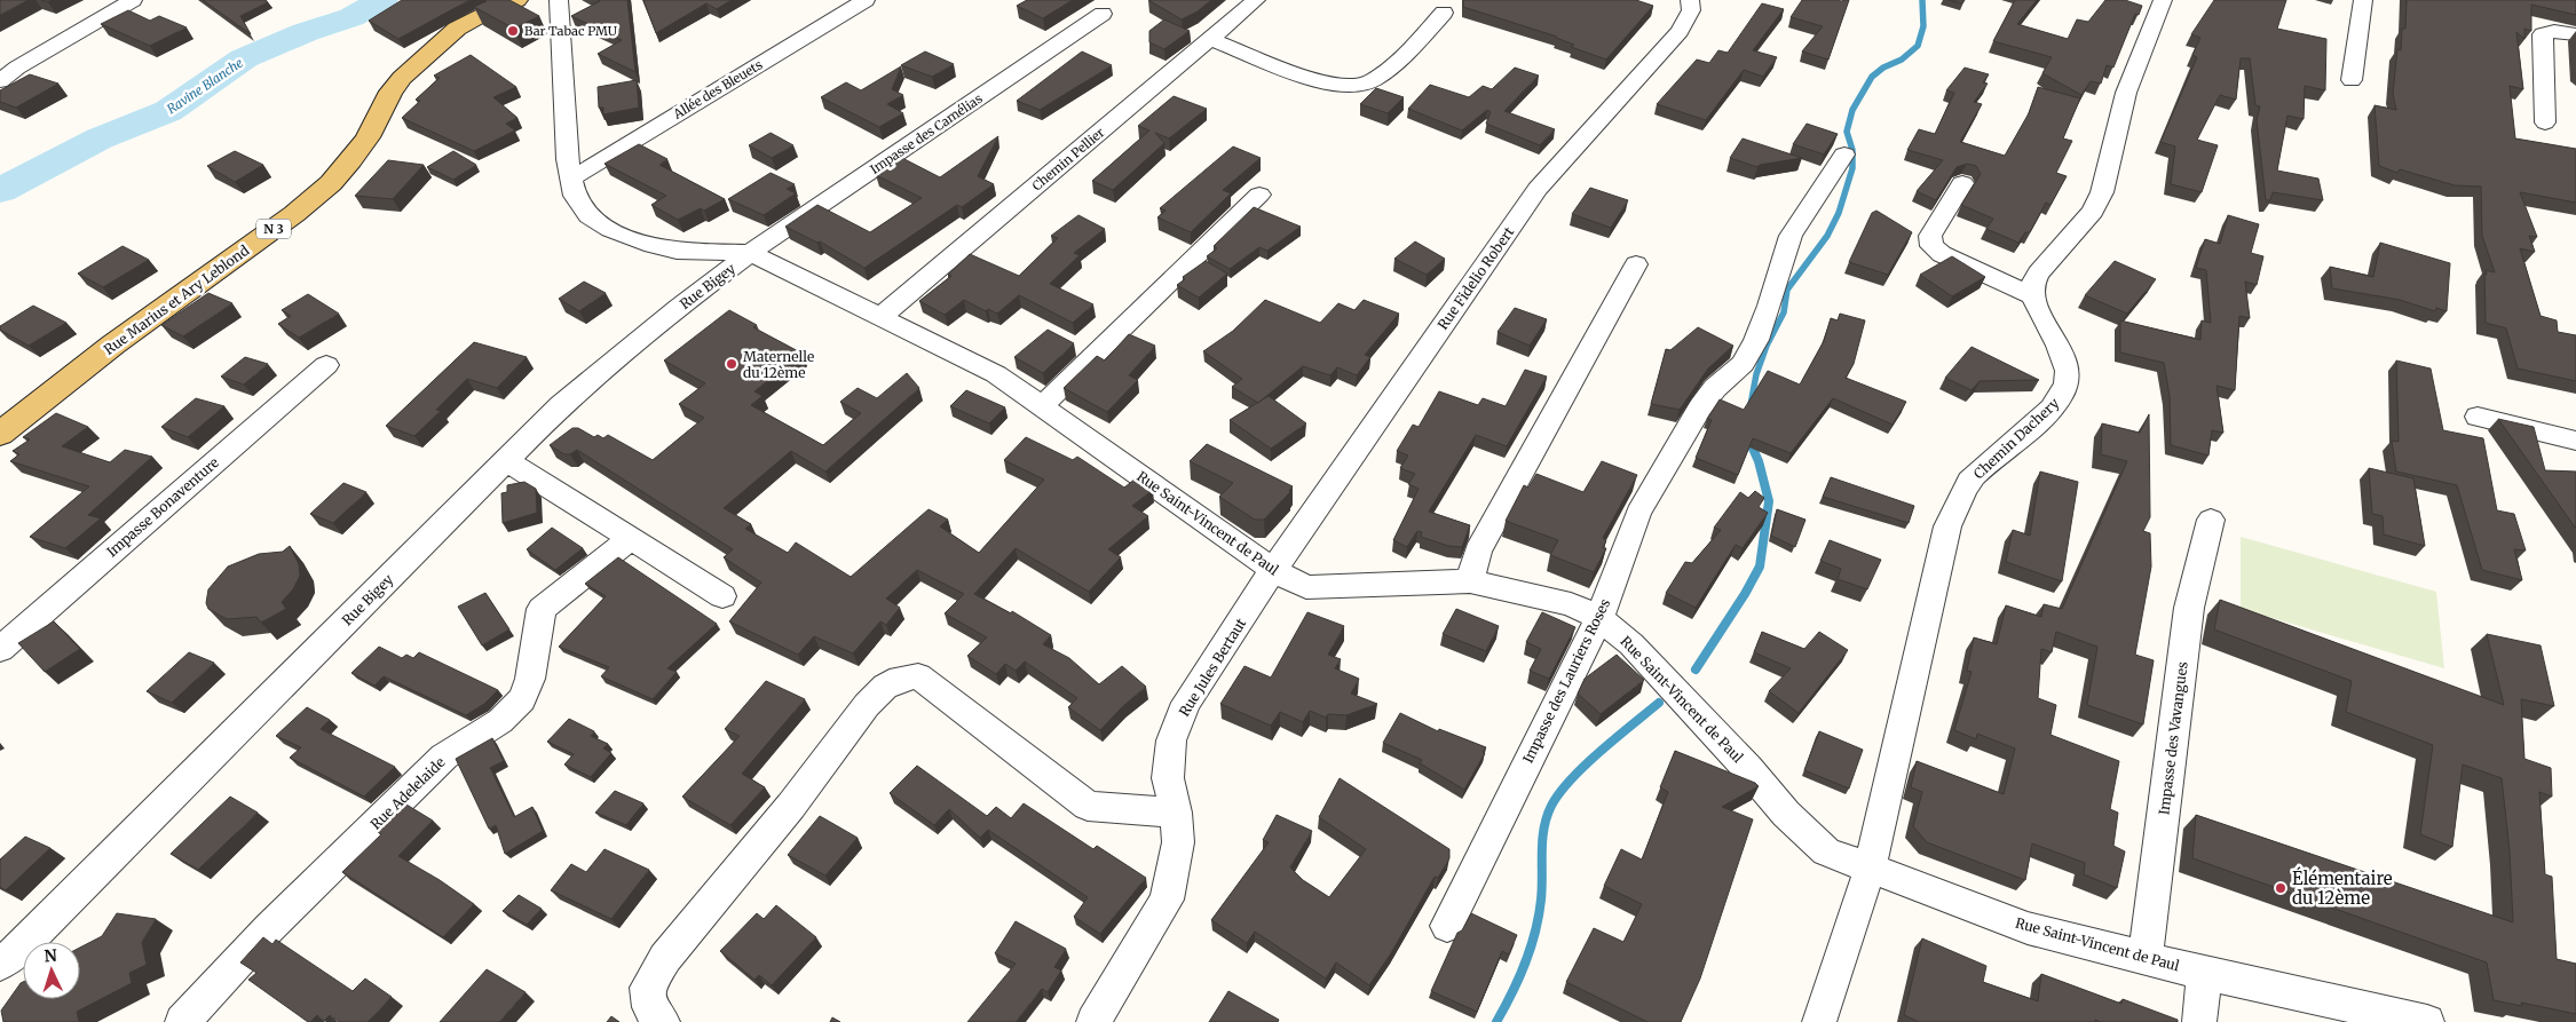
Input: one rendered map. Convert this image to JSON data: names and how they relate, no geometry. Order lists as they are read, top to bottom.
{
  "streets": {
    "main road": ["N 3", "Rue Marius et Ary Leblond"],
    "street": [
      "Allée des Bleuets",
      "Impasse des Camélias",
      "Chemin Pellier",
      "Rue Fidelio Robert",
      "Rue Bigey",
      "Chemin Dachery",
      "Impasse Bonaventure",
      "Rue Saint-Vincent de Paul",
      "Rue Jules Bertaut",
      "Impasse des Lauriers Roses",
      "Impasse des Vavangues",
      "Rue Adelelaide"
    ]
  },
  "crossings": [
    ["Allée des Bleuets", "Rue Saint-Vincent de Paul"],
    ["Impasse des Camélias", "Rue Bigey"],
    ["Impasse des Camélias", "Rue Saint-Vincent de Paul"],
    ["Chemin Pellier", "Rue Saint-Vincent de Paul"],
    ["Rue Fidelio Robert", "Rue Saint-Vincent de Paul"],
    ["Rue Fidelio Robert", "Rue Jules Bertaut"],
    ["Rue Bigey", "Rue Saint-Vincent de Paul"],
    ["Chemin Dachery", "Rue Saint-Vincent de Paul"],
    ["Rue Saint-Vincent de Paul", "Rue Jules Bertaut"],
    ["Rue Saint-Vincent de Paul", "Impasse des Lauriers Roses"],
    ["Rue Saint-Vincent de Paul", "Impasse des Vavangues"]
  ],
  "water": ["Ravine Blanche"],
  "places": ["Bar Tabac PMU", "Maternelle du 12ème", "Élémentaire du 12ème"],
  "north": "top"
}
